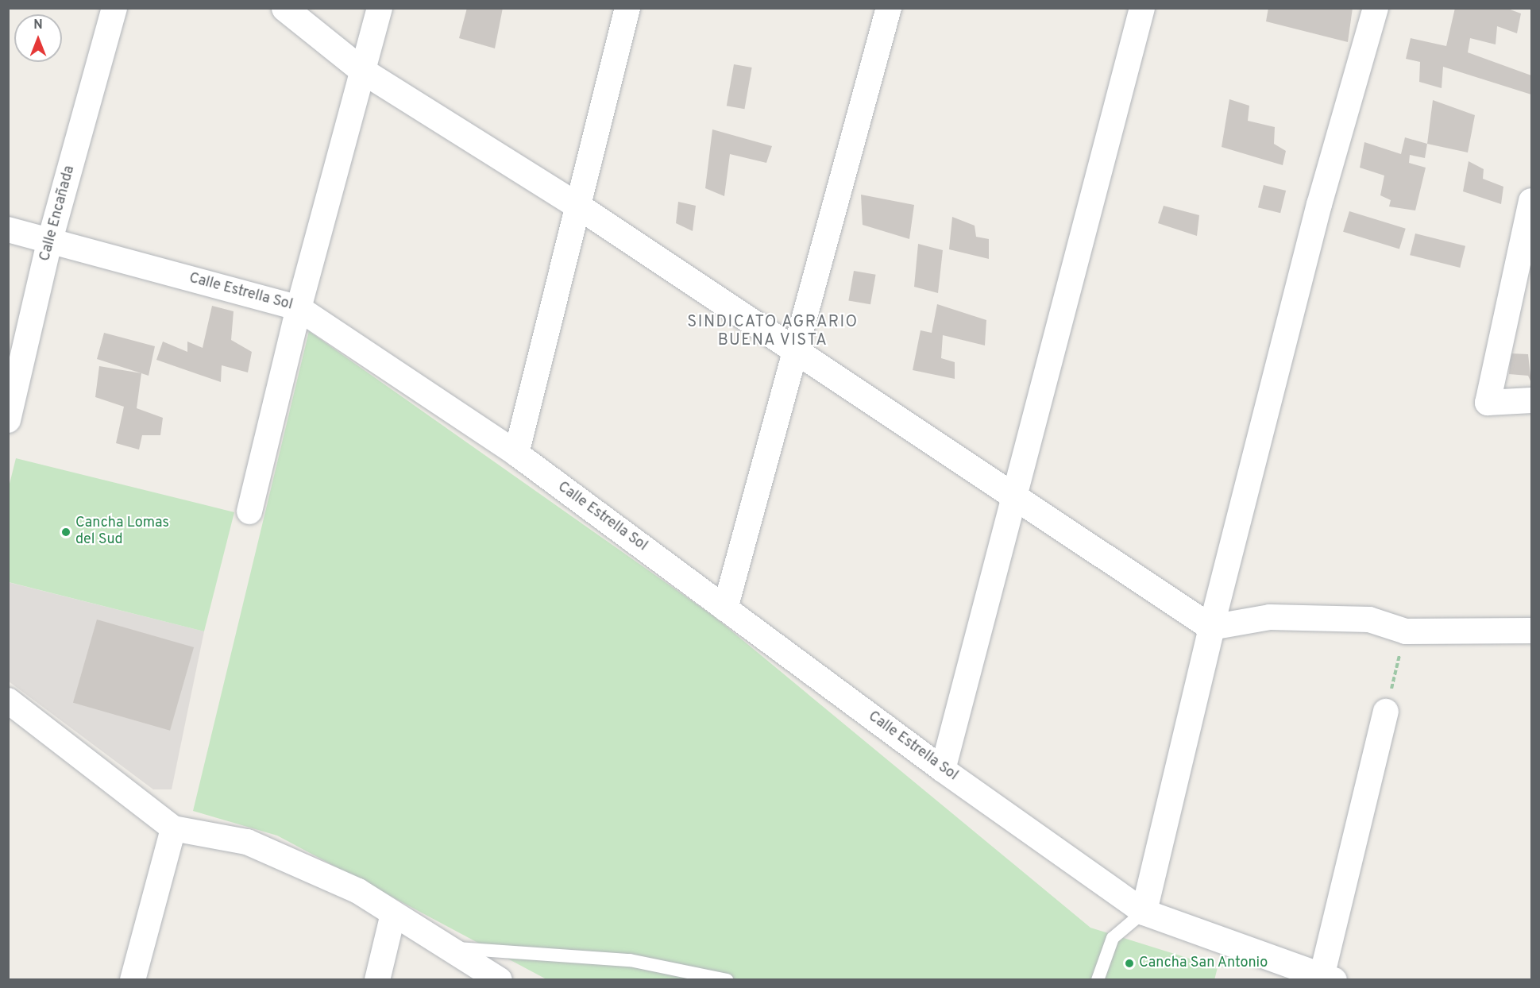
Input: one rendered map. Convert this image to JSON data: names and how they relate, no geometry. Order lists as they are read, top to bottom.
{
  "streets": {
    "street": ["Calle Encañada", "Calle Estrella Sol"]
  },
  "crossings": [
    ["Calle Encañada", "Calle Estrella Sol"]
  ],
  "districts": ["SINDICATO AGRARIO BUENA VISTA"],
  "places": ["Cancha Lomas del Sud", "Cancha San Antonio"],
  "north": "top"
}
